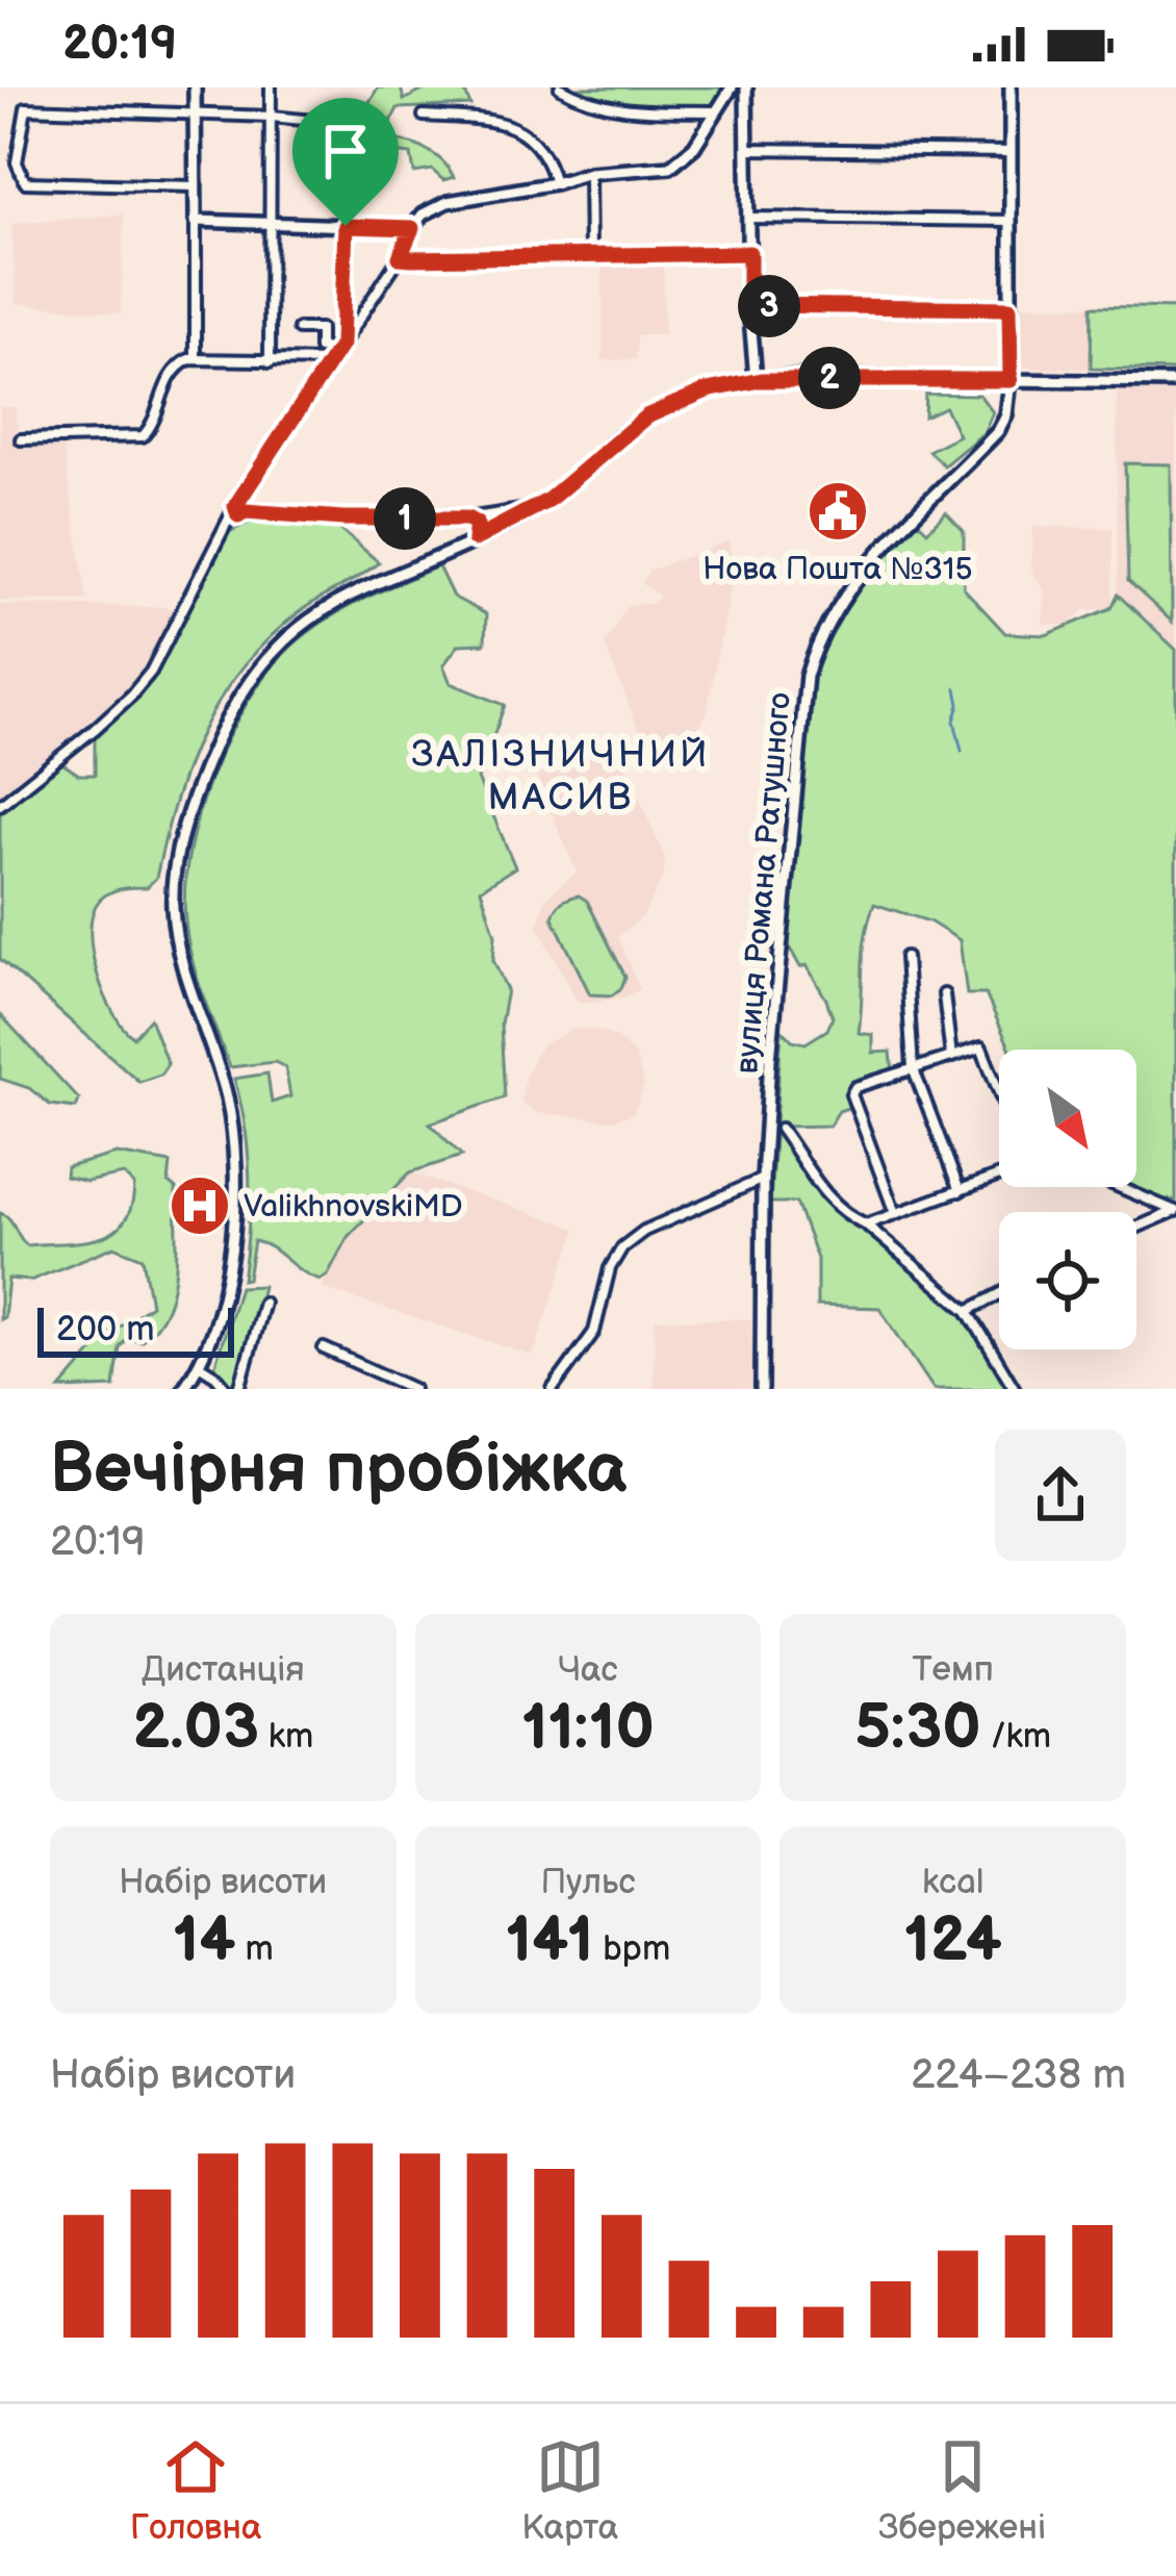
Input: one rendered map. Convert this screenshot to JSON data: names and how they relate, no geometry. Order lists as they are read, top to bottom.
{
  "streets": {
    "street": ["вулиця Романа Ратушного"]
  },
  "districts": ["ЗАЛІЗНИЧНИЙ МАСИВ"],
  "places": {
    "public building": ["Нова Пошта №315"],
    "hospital": ["ValikhnovskiMD"]
  },
  "scale_bar": "200 m",
  "north": "bottom right",
  "page": {
    "status": "20:19",
    "pins": ["3", "2", "1"],
    "scale": "200 m",
    "heading": ["Вечірня пробіжка", "20:19"],
    "stats": [
      ["Дистанція", "2.03 km"],
      ["Час", "11:10"],
      ["Темп", "5:30 /km"],
      ["Набір висоти", "14 m"],
      ["Пульс", "141 bpm"],
      ["kcal", "124"]
    ],
    "chart": ["Набір висоти", "224–238 m"],
    "tabs": ["Головна", "Карта", "Збережені"]
  }
}
